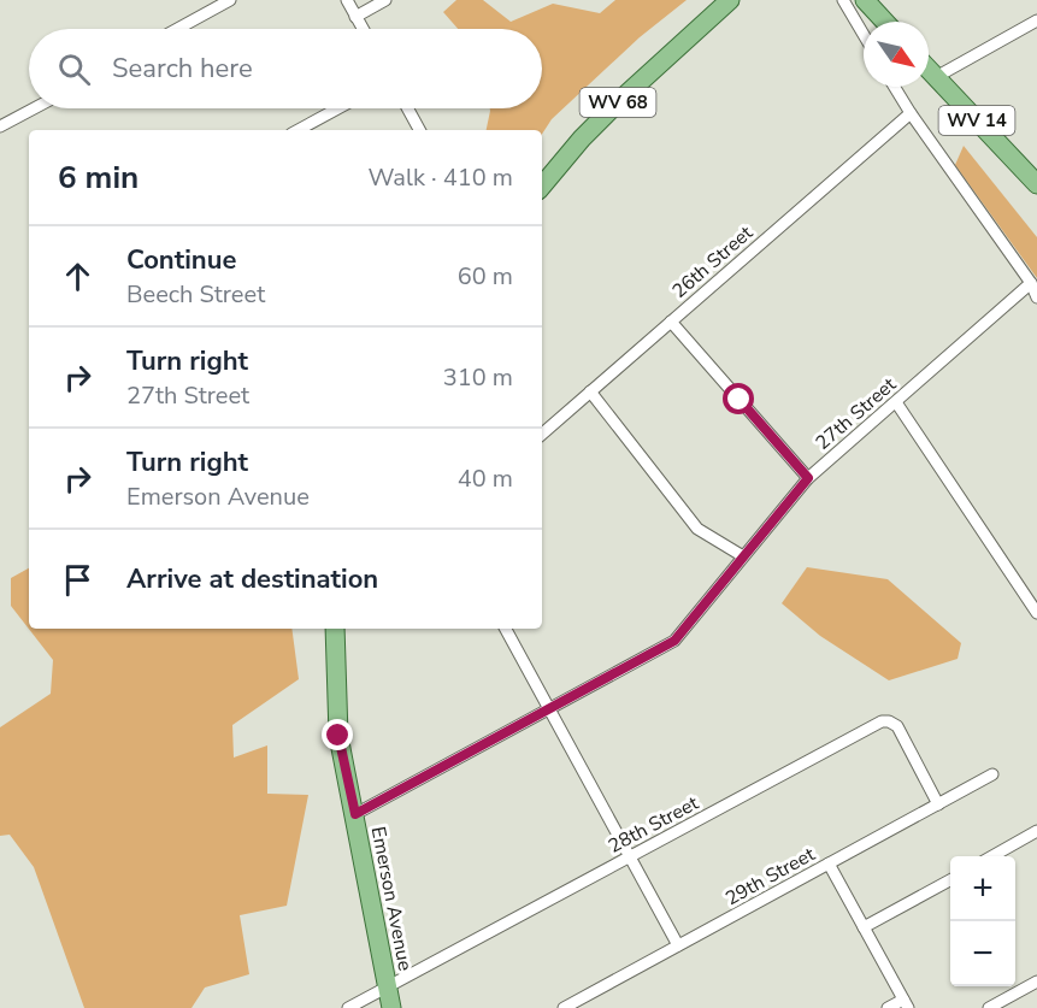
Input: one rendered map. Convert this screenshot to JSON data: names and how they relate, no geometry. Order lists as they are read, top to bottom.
{
  "streets": {
    "main road": ["WV 68", "WV 14", "Emerson Avenue"],
    "street": [
      "26th Street",
      "27th Street",
      "28th Street",
      "29th Street"
    ]
  },
  "crossings": [
    ["27th Street", "Emerson Avenue"],
    ["28th Street", "29th Street"],
    ["28th Street", "Emerson Avenue"]
  ],
  "north": "bottom right",
  "page": {
    "search": "Search here",
    "heading": ["6 min", "Walk · 410 m"],
    "list": [
      ["Continue", "Beech Street", "60 m"],
      ["Turn right", "27th Street", "310 m"],
      ["Turn right", "Emerson Avenue", "40 m"],
      "Arrive at destination"
    ],
    "map_buttons": ["+", "−"]
  }
}
